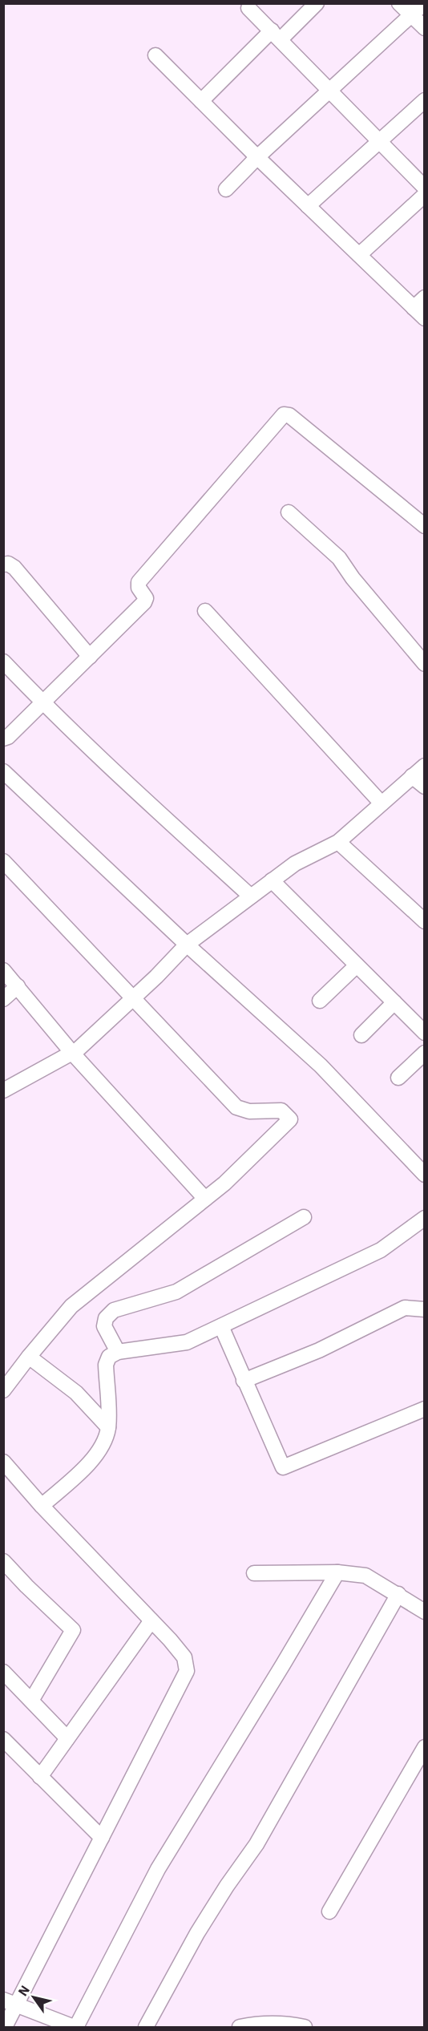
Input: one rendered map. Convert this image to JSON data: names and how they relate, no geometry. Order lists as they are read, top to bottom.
{
  "north": "top left"
}
